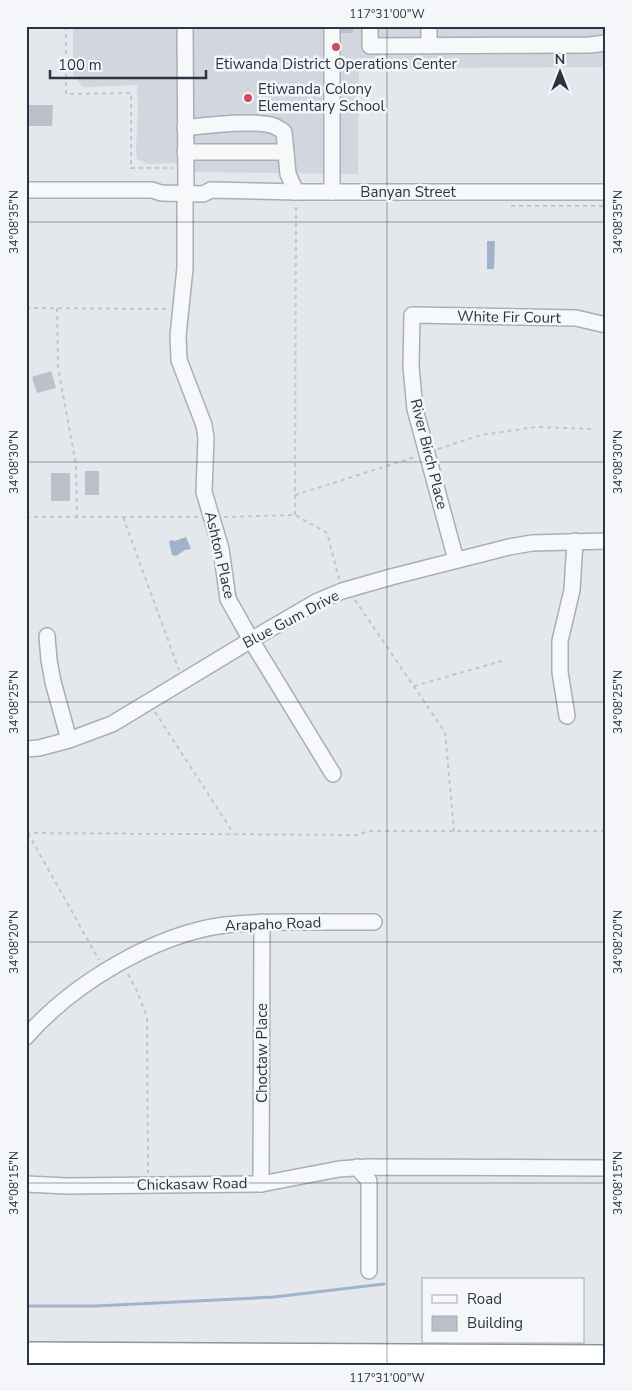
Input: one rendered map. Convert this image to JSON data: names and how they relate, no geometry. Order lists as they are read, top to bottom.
{
  "streets": {
    "street": [
      "Banyan Street",
      "White Fir Court",
      "River Birch Place",
      "Ashton Place",
      "Blue Gum Drive",
      "Arapaho Road",
      "Choctaw Place",
      "Chickasaw Road"
    ]
  },
  "crossings": [
    ["Banyan Street", "Ashton Place"],
    ["White Fir Court", "River Birch Place"],
    ["River Birch Place", "Blue Gum Drive"],
    ["Ashton Place", "Blue Gum Drive"],
    ["Arapaho Road", "Choctaw Place"],
    ["Choctaw Place", "Chickasaw Road"]
  ],
  "places": ["Etiwanda District Operations Center", "Etiwanda Colony Elementary School"],
  "legend": ["Road", "Building"],
  "scale_bar": "100 m",
  "north": "top",
  "coordinates": [
    "117°31'00\"W",
    "34°08'35\"N",
    "34°08'30\"N",
    "34°08'25\"N",
    "34°08'20\"N",
    "34°08'15\"N"
  ]
}
